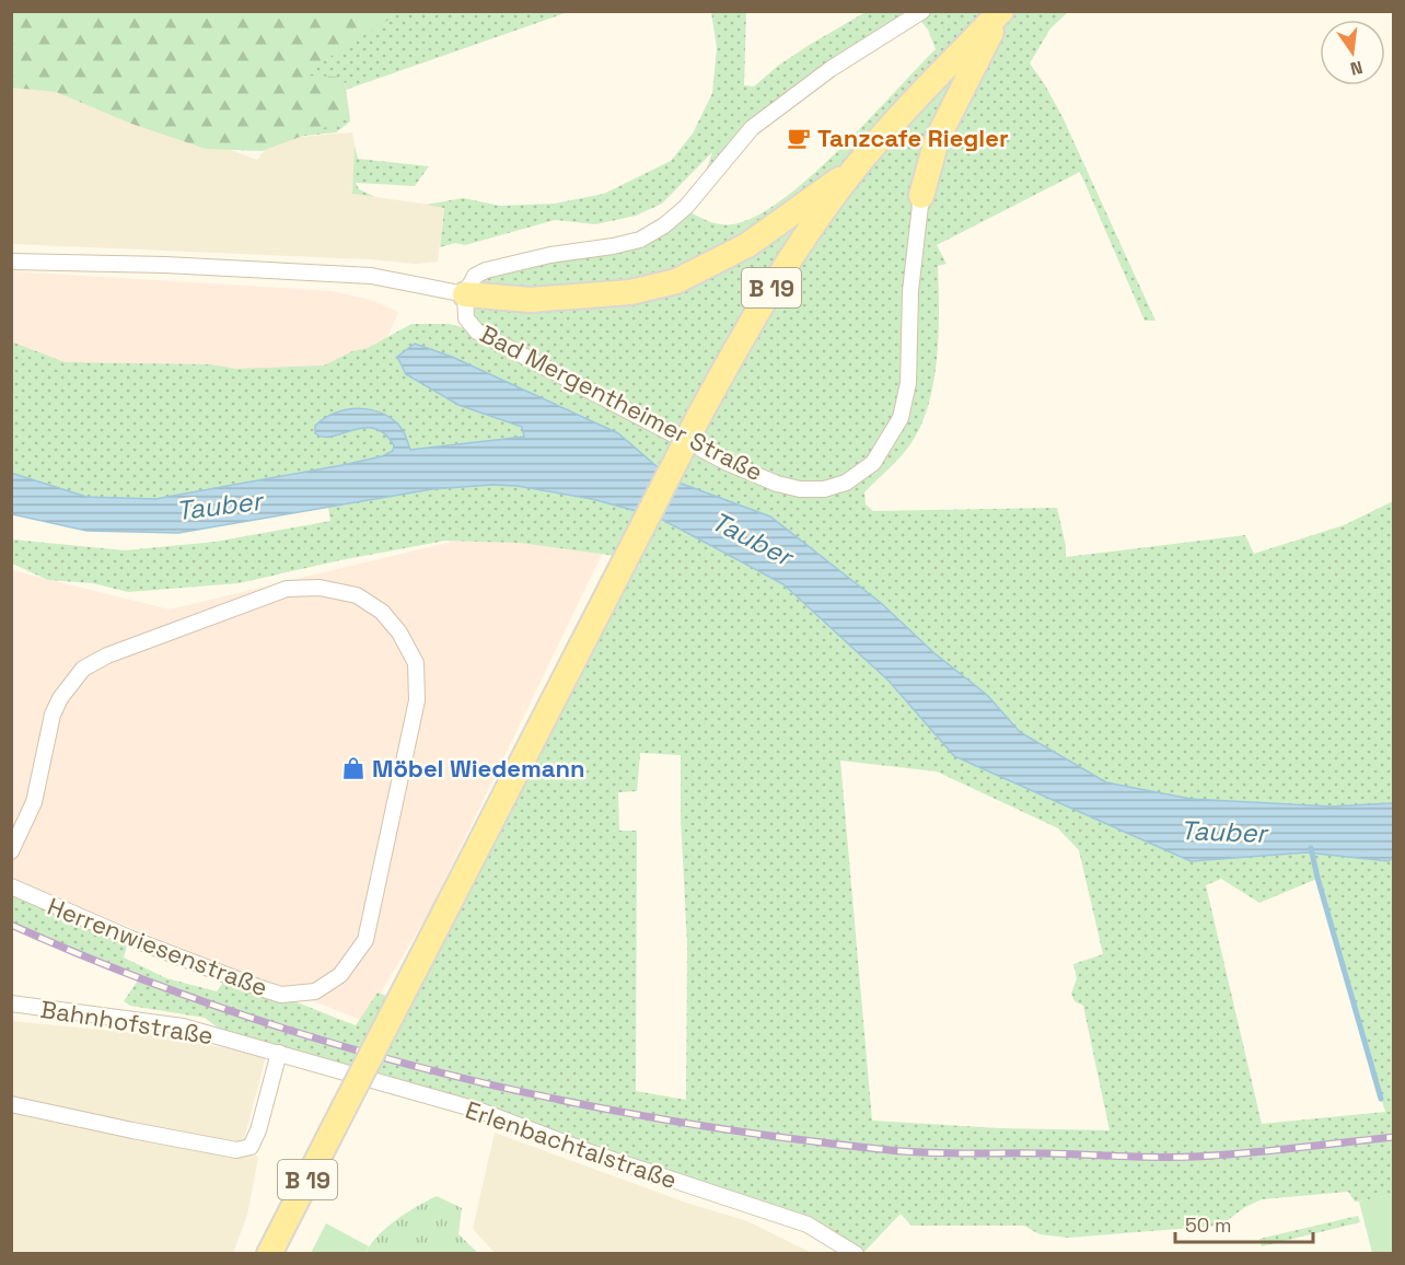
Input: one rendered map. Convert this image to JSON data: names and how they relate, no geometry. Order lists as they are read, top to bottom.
{
  "streets": {
    "main road": ["B 19"],
    "street": [
      "Bad Mergentheimer Straße",
      "Herrenwiesenstraße",
      "Bahnhofstraße",
      "Erlenbachtalstraße"
    ]
  },
  "crossings": [
    ["Bahnhofstraße", "Erlenbachtalstraße"]
  ],
  "water": ["Tauber"],
  "places": {
    "cafe": ["Tanzcafe Riegler"],
    "shop": ["Möbel Wiedemann"]
  },
  "scale_bar": "50 m",
  "north": "bottom"
}
